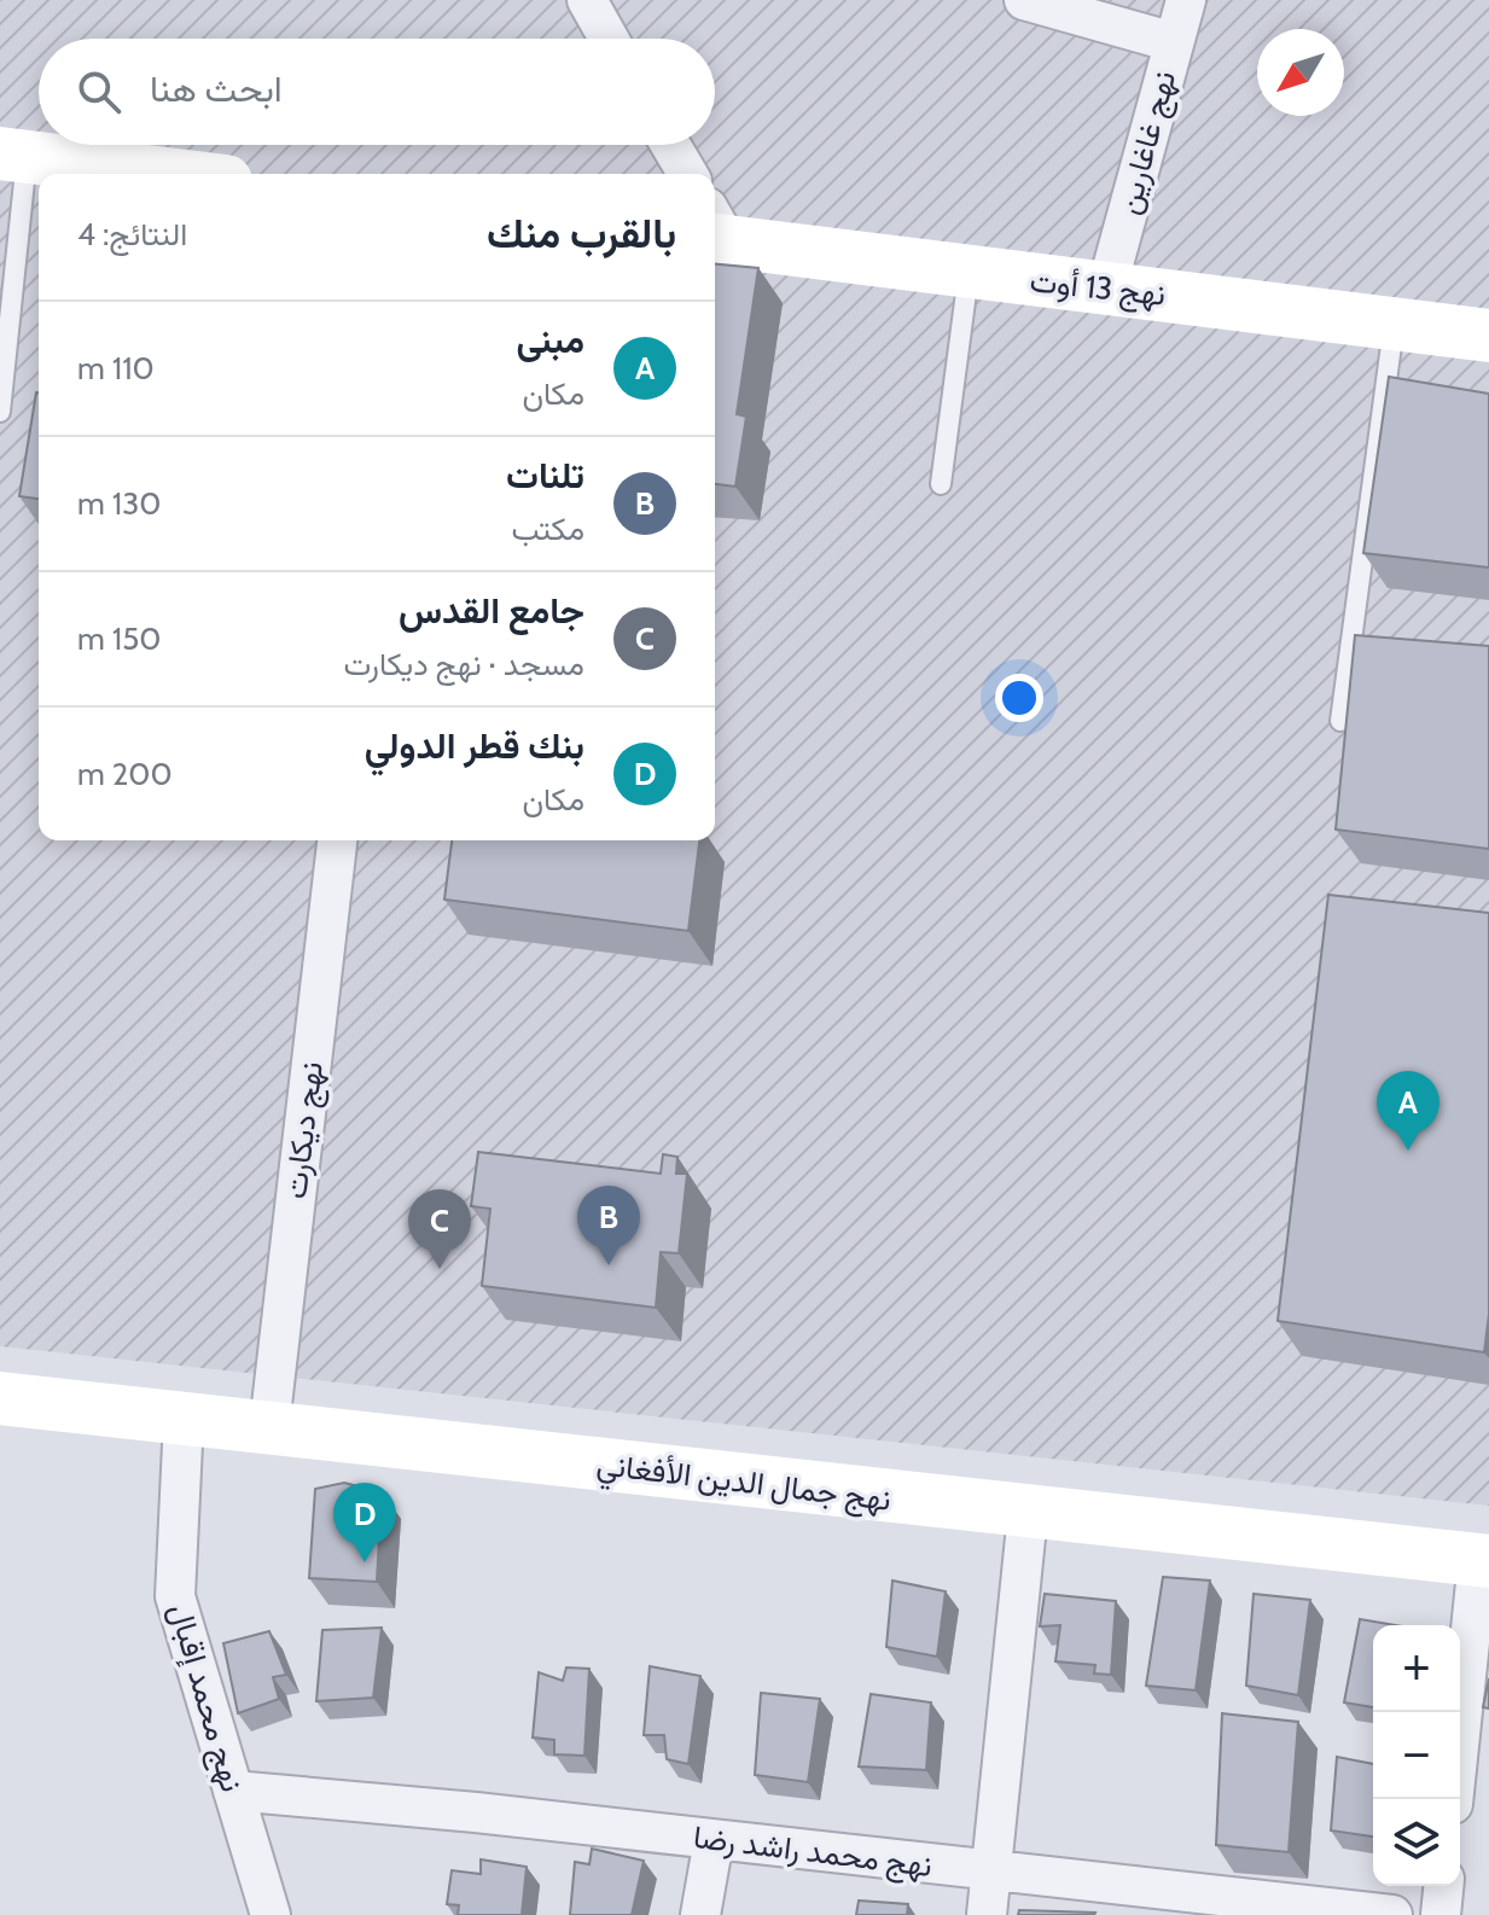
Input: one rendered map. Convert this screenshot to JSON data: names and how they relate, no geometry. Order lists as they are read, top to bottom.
{
  "streets": {
    "main road": ["نهج 13 أوت", "نهج جمال الدين الأفغاني"],
    "street": [
      "نهج غاغارين",
      "نهج ديكارت",
      "نهج محمد إقبال",
      "نهج محمد راشد رضا"
    ]
  },
  "crossings": [
    ["نهج غاغارين", "نهج 13 أوت"],
    ["نهج ديكارت", "نهج جمال الدين الأفغاني"],
    ["نهج جمال الدين الأفغاني", "نهج محمد إقبال"],
    ["نهج محمد إقبال", "نهج محمد راشد رضا"]
  ],
  "north": "bottom left",
  "page": {
    "search": "ابحث هنا",
    "heading": ["بالقرب منك", "النتائج: 4"],
    "list": [
      {
        "mark": "A",
        "name": "مبنى",
        "note": "مكان",
        "value": "110 m"
      },
      {
        "mark": "B",
        "name": "تلنات",
        "note": "مكتب",
        "value": "130 m"
      },
      {
        "mark": "C",
        "name": "جامع القدس",
        "note": "مسجد · نهج ديكارت",
        "value": "150 m"
      },
      {
        "mark": "D",
        "name": "بنك قطر الدولي",
        "note": "مكان",
        "value": "200 m"
      }
    ],
    "pins": [
      "A",
      "B",
      "C",
      "D"
    ],
    "map_buttons": ["+", "−"]
  }
}
